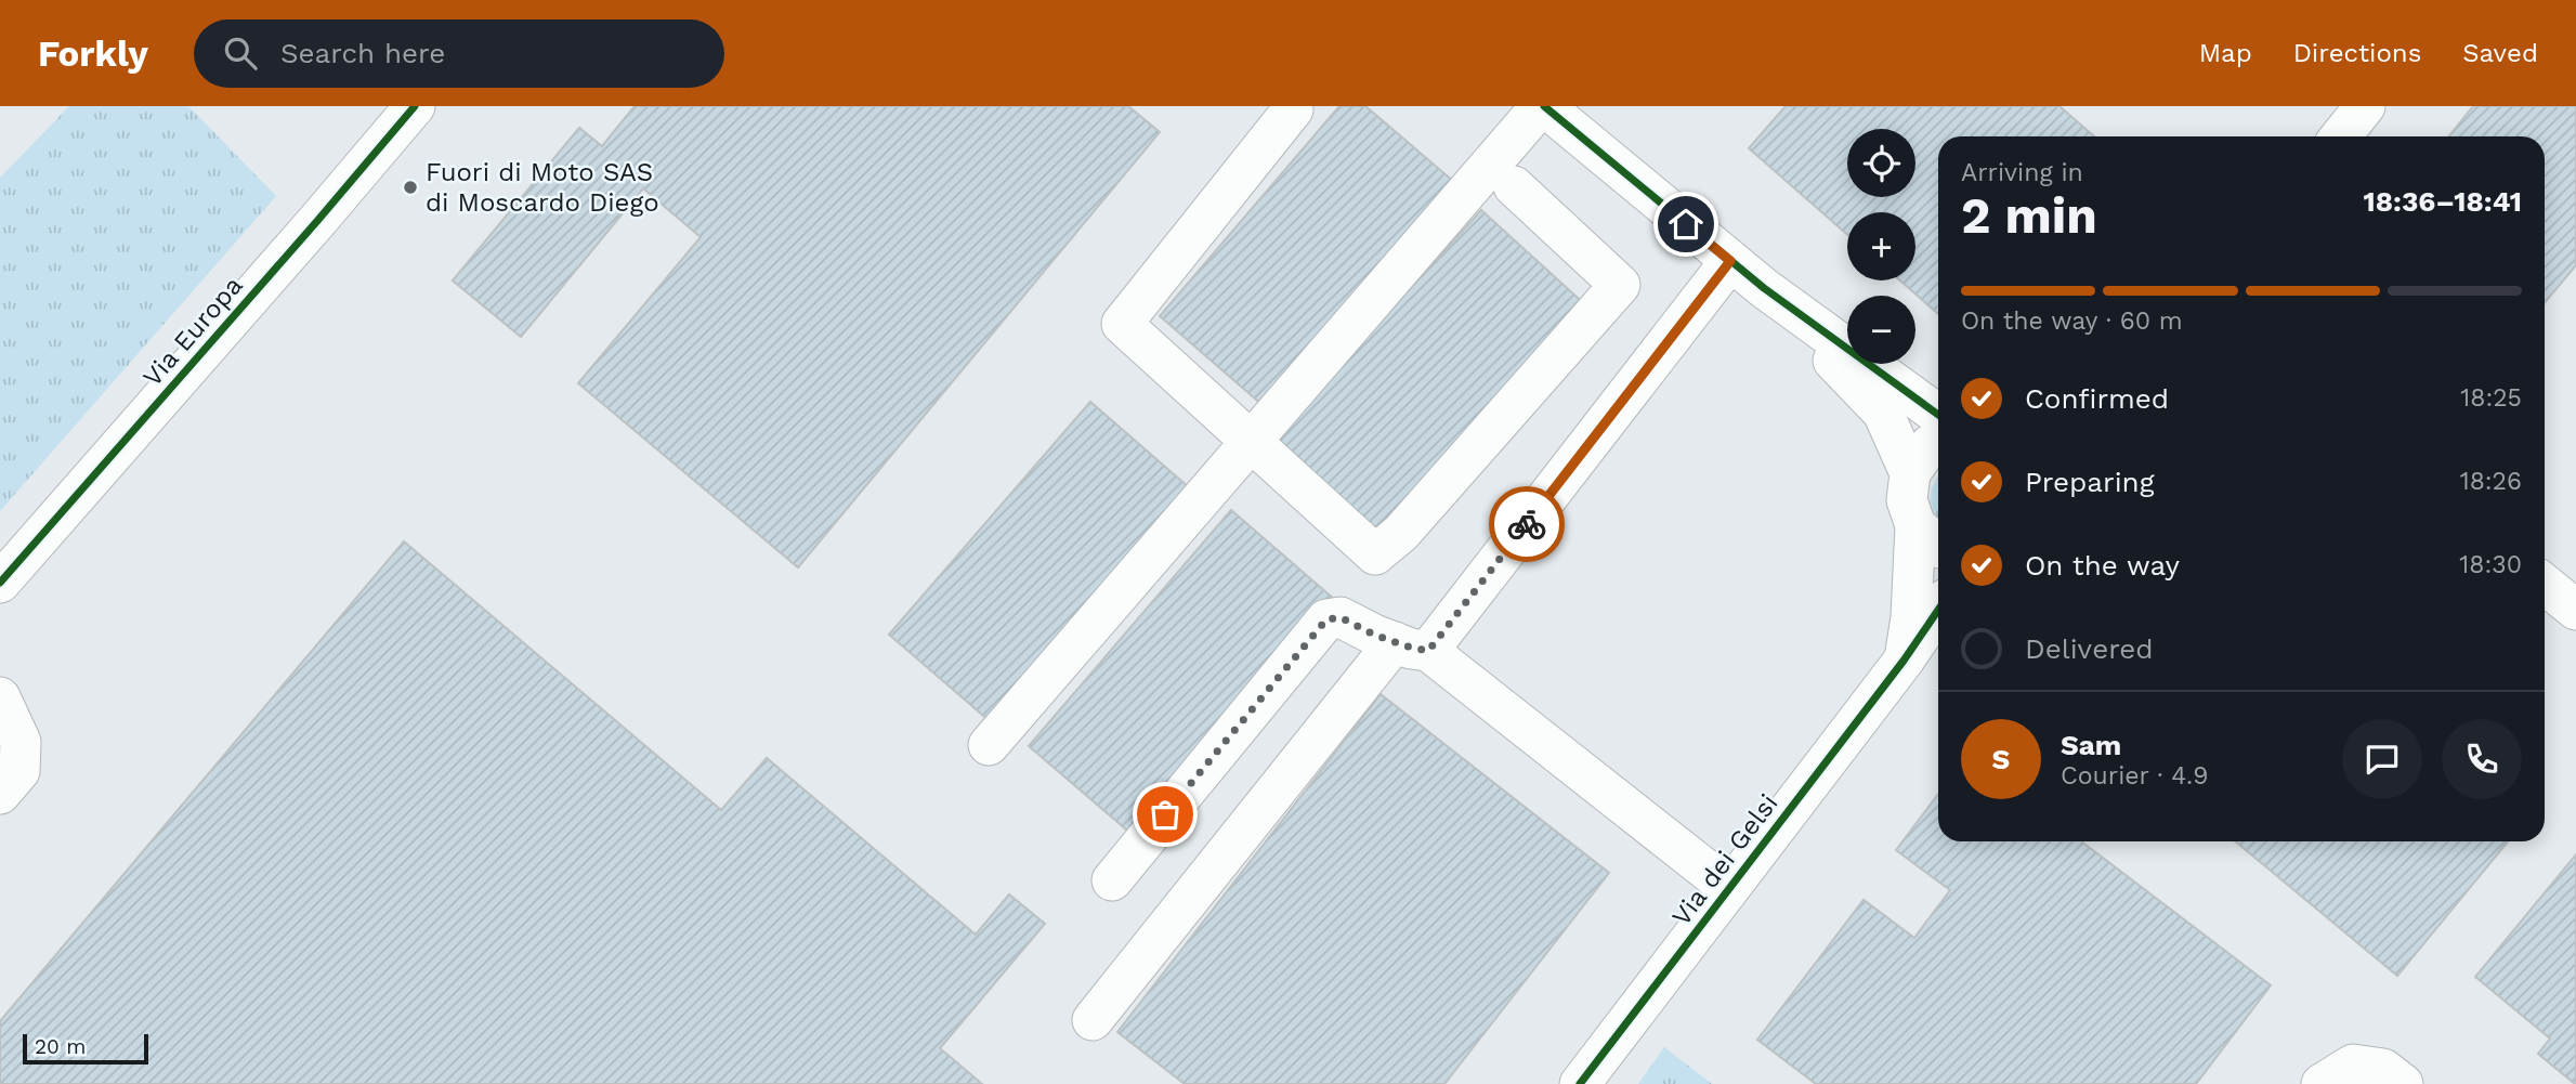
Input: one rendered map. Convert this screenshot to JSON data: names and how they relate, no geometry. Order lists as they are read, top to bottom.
{
  "streets": {
    "street": ["Via Europa", "Via dei Gelsi"]
  },
  "places": ["Fuori di Moto SAS di Moscardo Diego"],
  "scale_bar": "20 m",
  "page": {
    "header": "Forkly",
    "search": "Search here",
    "nav": ["Map", "Directions", "Saved"],
    "map_buttons": ["+", "−"],
    "heading": ["2 min", "Arriving in", "18:36–18:41"],
    "panel": ["Sam", "Courier · 4.9"],
    "bar": "On the way · 60 m",
    "list": [
      ["Confirmed", "18:25"],
      ["Preparing", "18:26"],
      ["On the way", "18:30"],
      "Delivered"
    ],
    "round": "S",
    "scale": "20 m"
  }
}
